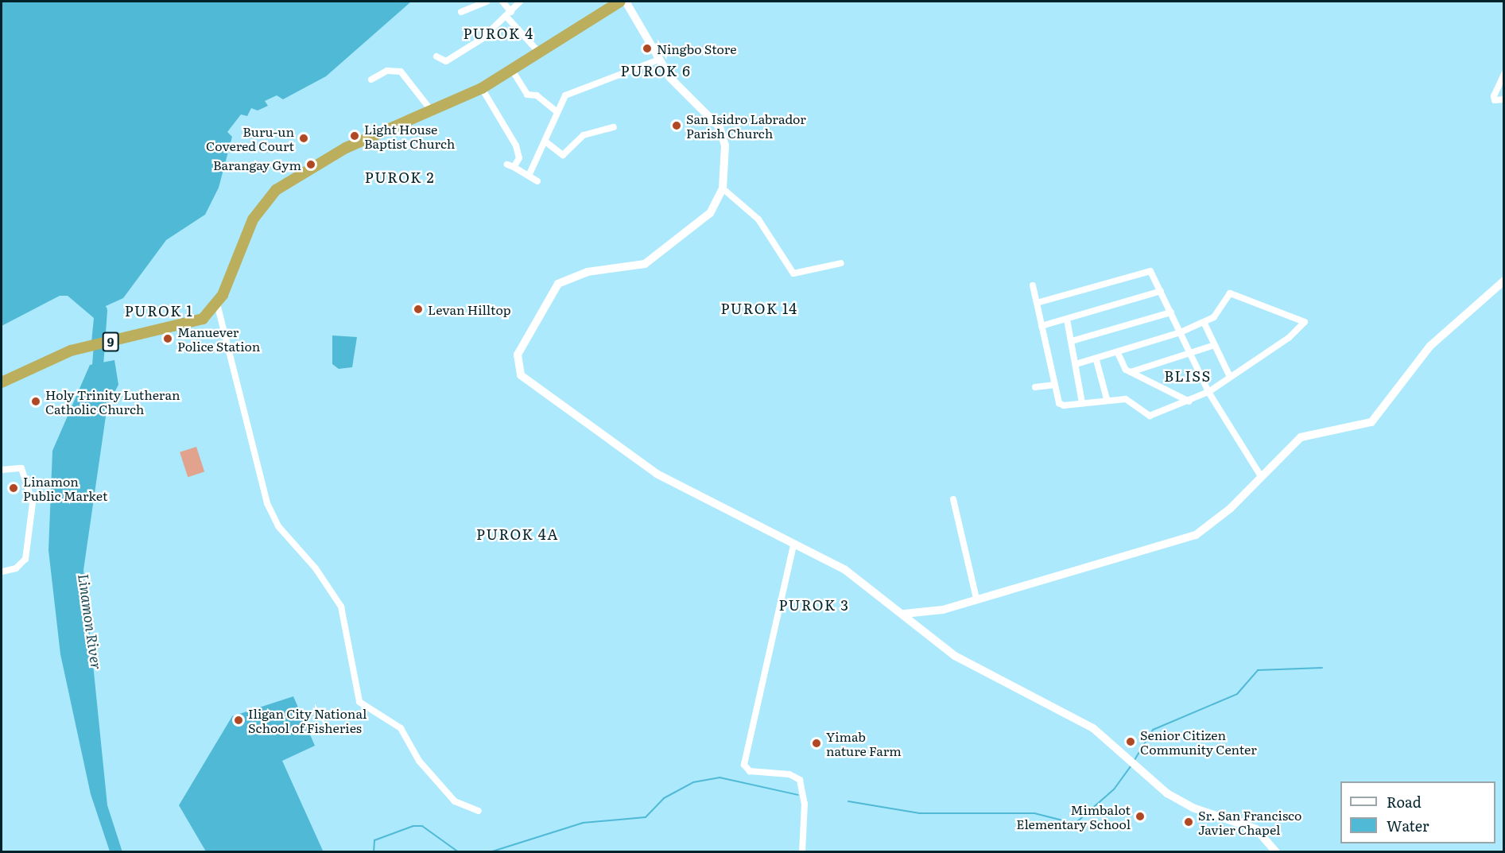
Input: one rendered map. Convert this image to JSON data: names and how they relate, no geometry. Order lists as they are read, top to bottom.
{
  "streets": {
    "highway": ["9"]
  },
  "districts": [
    "PUROK 4",
    "PUROK 6",
    "PUROK 2",
    "PUROK 14",
    "PUROK 1",
    "BLISS",
    "PUROK 4A",
    "PUROK 3"
  ],
  "water": ["Linamon River"],
  "places": [
    "Ningbo Store",
    "San Isidro Labrador Parish Church",
    "Light House Baptist Church",
    "Buru-un Covered Court",
    "Barangay Gym",
    "Levan Hilltop",
    "Manuever Police Station",
    "Holy Trinity Lutheran Catholic Church",
    "Linamon Public Market",
    "Iligan City National School of Fisheries",
    "Senior Citizen Community Center",
    "Yimab nature Farm",
    "Mimbalot Elementary School",
    "Sr. San Francisco Javier Chapel"
  ],
  "legend": ["Road", "Water"]
}
